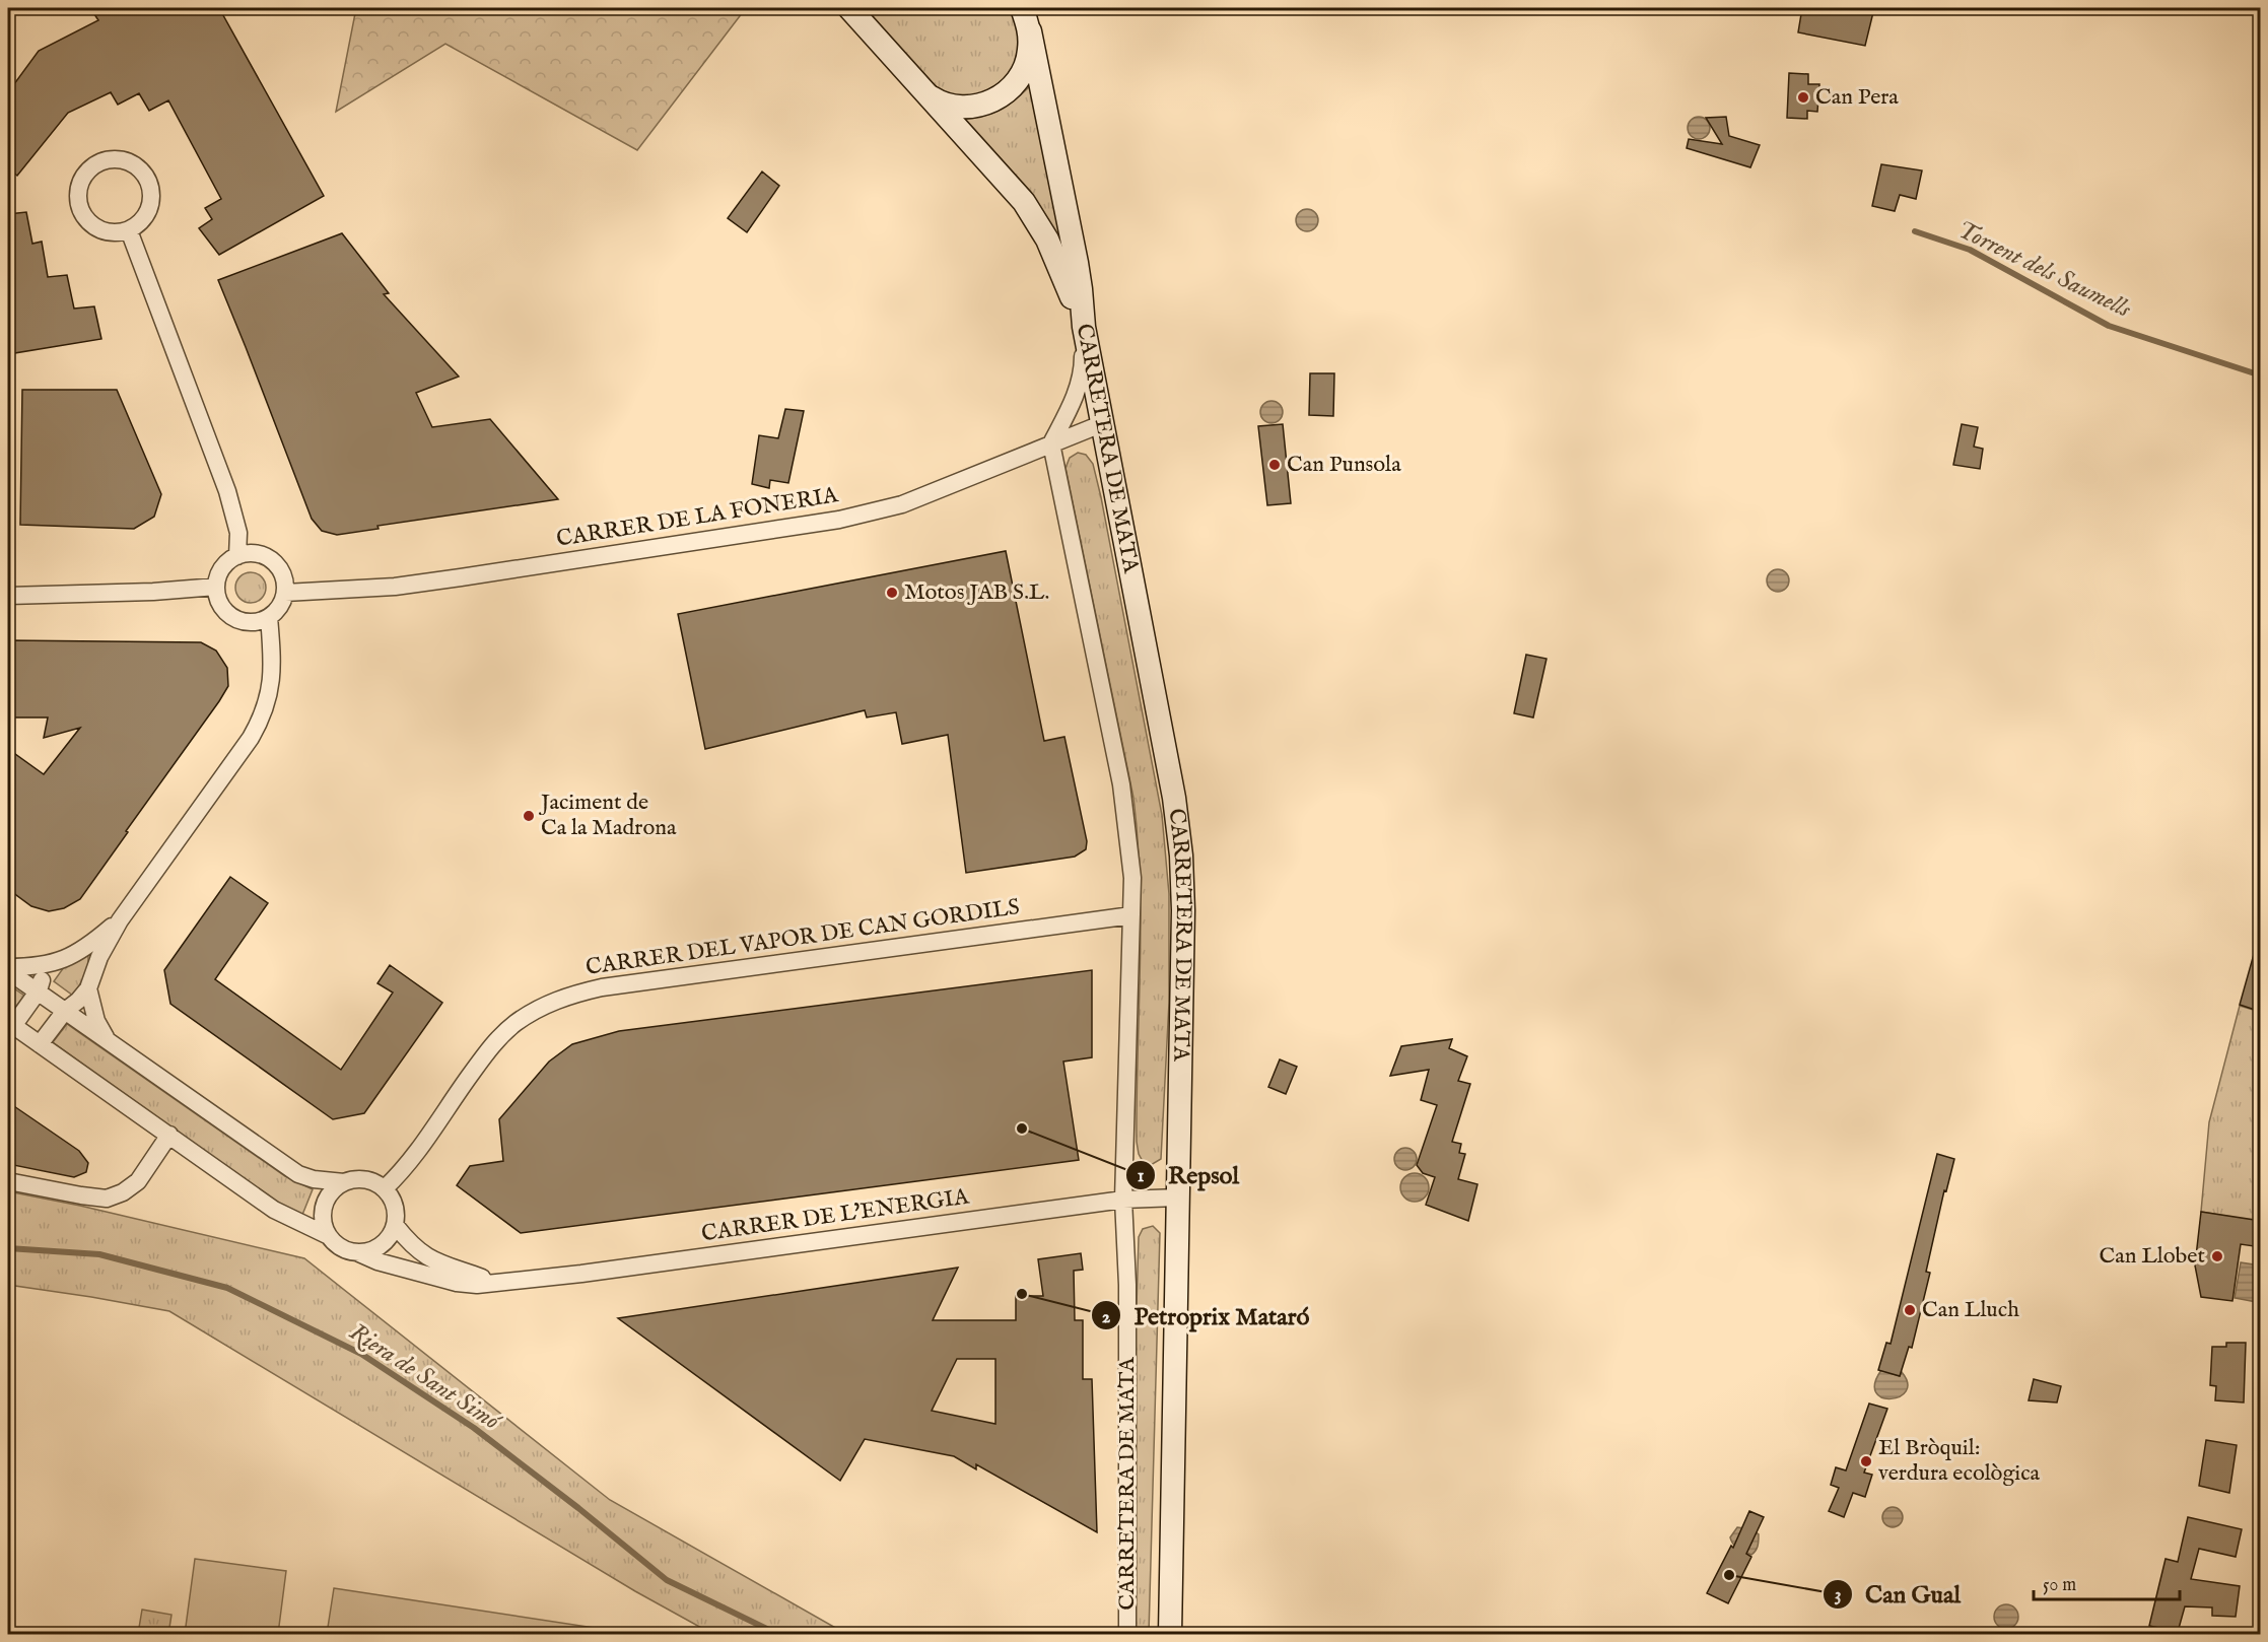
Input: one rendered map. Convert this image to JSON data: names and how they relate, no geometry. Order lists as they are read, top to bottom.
{
  "streets": {
    "street": [
      "CARRETERA DE MATA",
      "CARRER DE LA FONERIA",
      "CARRER DEL VAPOR DE CAN GORDILS",
      "CARRER DE L'ENERGIA"
    ]
  },
  "crossings": [
    ["CARRETERA DE MATA", "CARRER DE LA FONERIA"],
    ["CARRETERA DE MATA", "CARRER DEL VAPOR DE CAN GORDILS"],
    ["CARRETERA DE MATA", "CARRER DE L'ENERGIA"],
    ["CARRER DEL VAPOR DE CAN GORDILS", "CARRER DE L'ENERGIA"]
  ],
  "water": ["Torrent dels Saumells", "Riera de Sant Simó"],
  "places": [
    "Can Pera",
    "Can Punsola",
    "Motos JAB S.L.",
    "Jaciment de Ca la Madrona",
    "Repsol",
    "Can Llobet",
    "Petroprix Mataró",
    "Can Lluch",
    "El Bròquil: verdura ecològica",
    "Can Gual"
  ],
  "scale_bar": "50 m"
}
